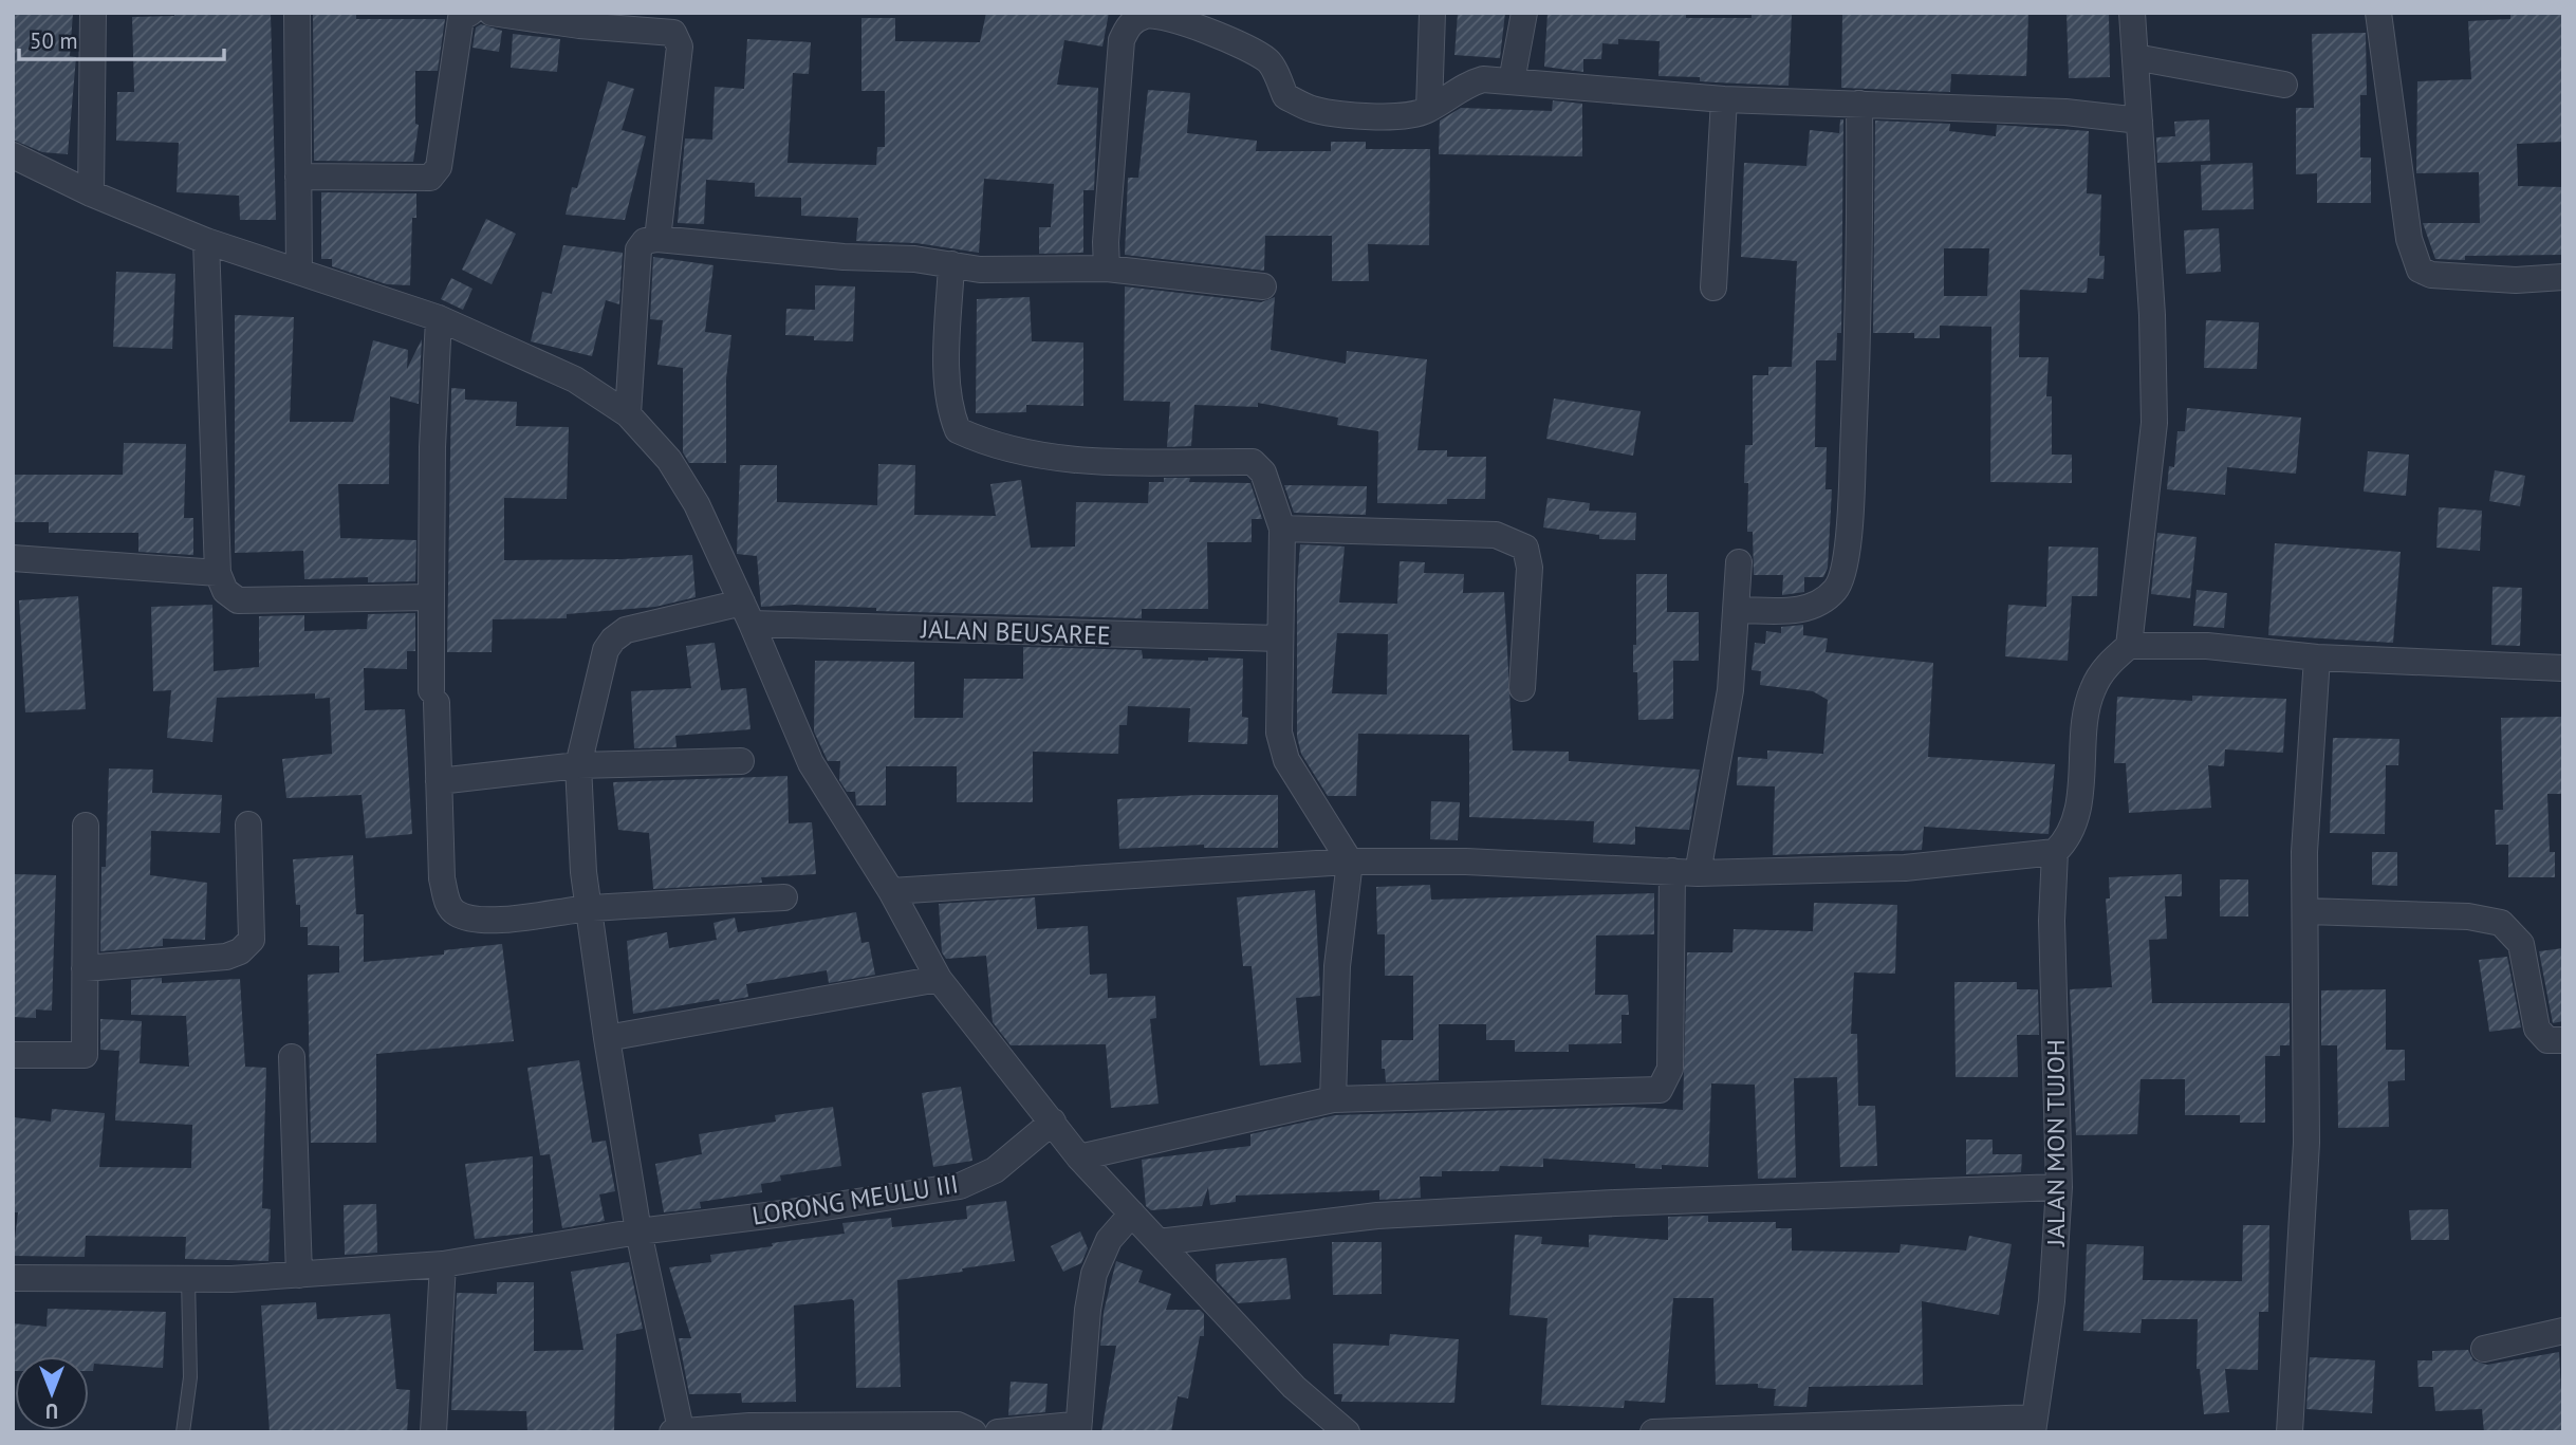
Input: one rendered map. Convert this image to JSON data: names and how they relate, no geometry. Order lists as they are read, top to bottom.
{
  "streets": {
    "street": ["JALAN BEUSAREE", "JALAN MON TUJOH", "LORONG MEULU III"]
  },
  "crossings": [
    ["JALAN BEUSAREE", "LORONG MEULU III"]
  ],
  "scale_bar": "50 m",
  "north": "bottom"
}
